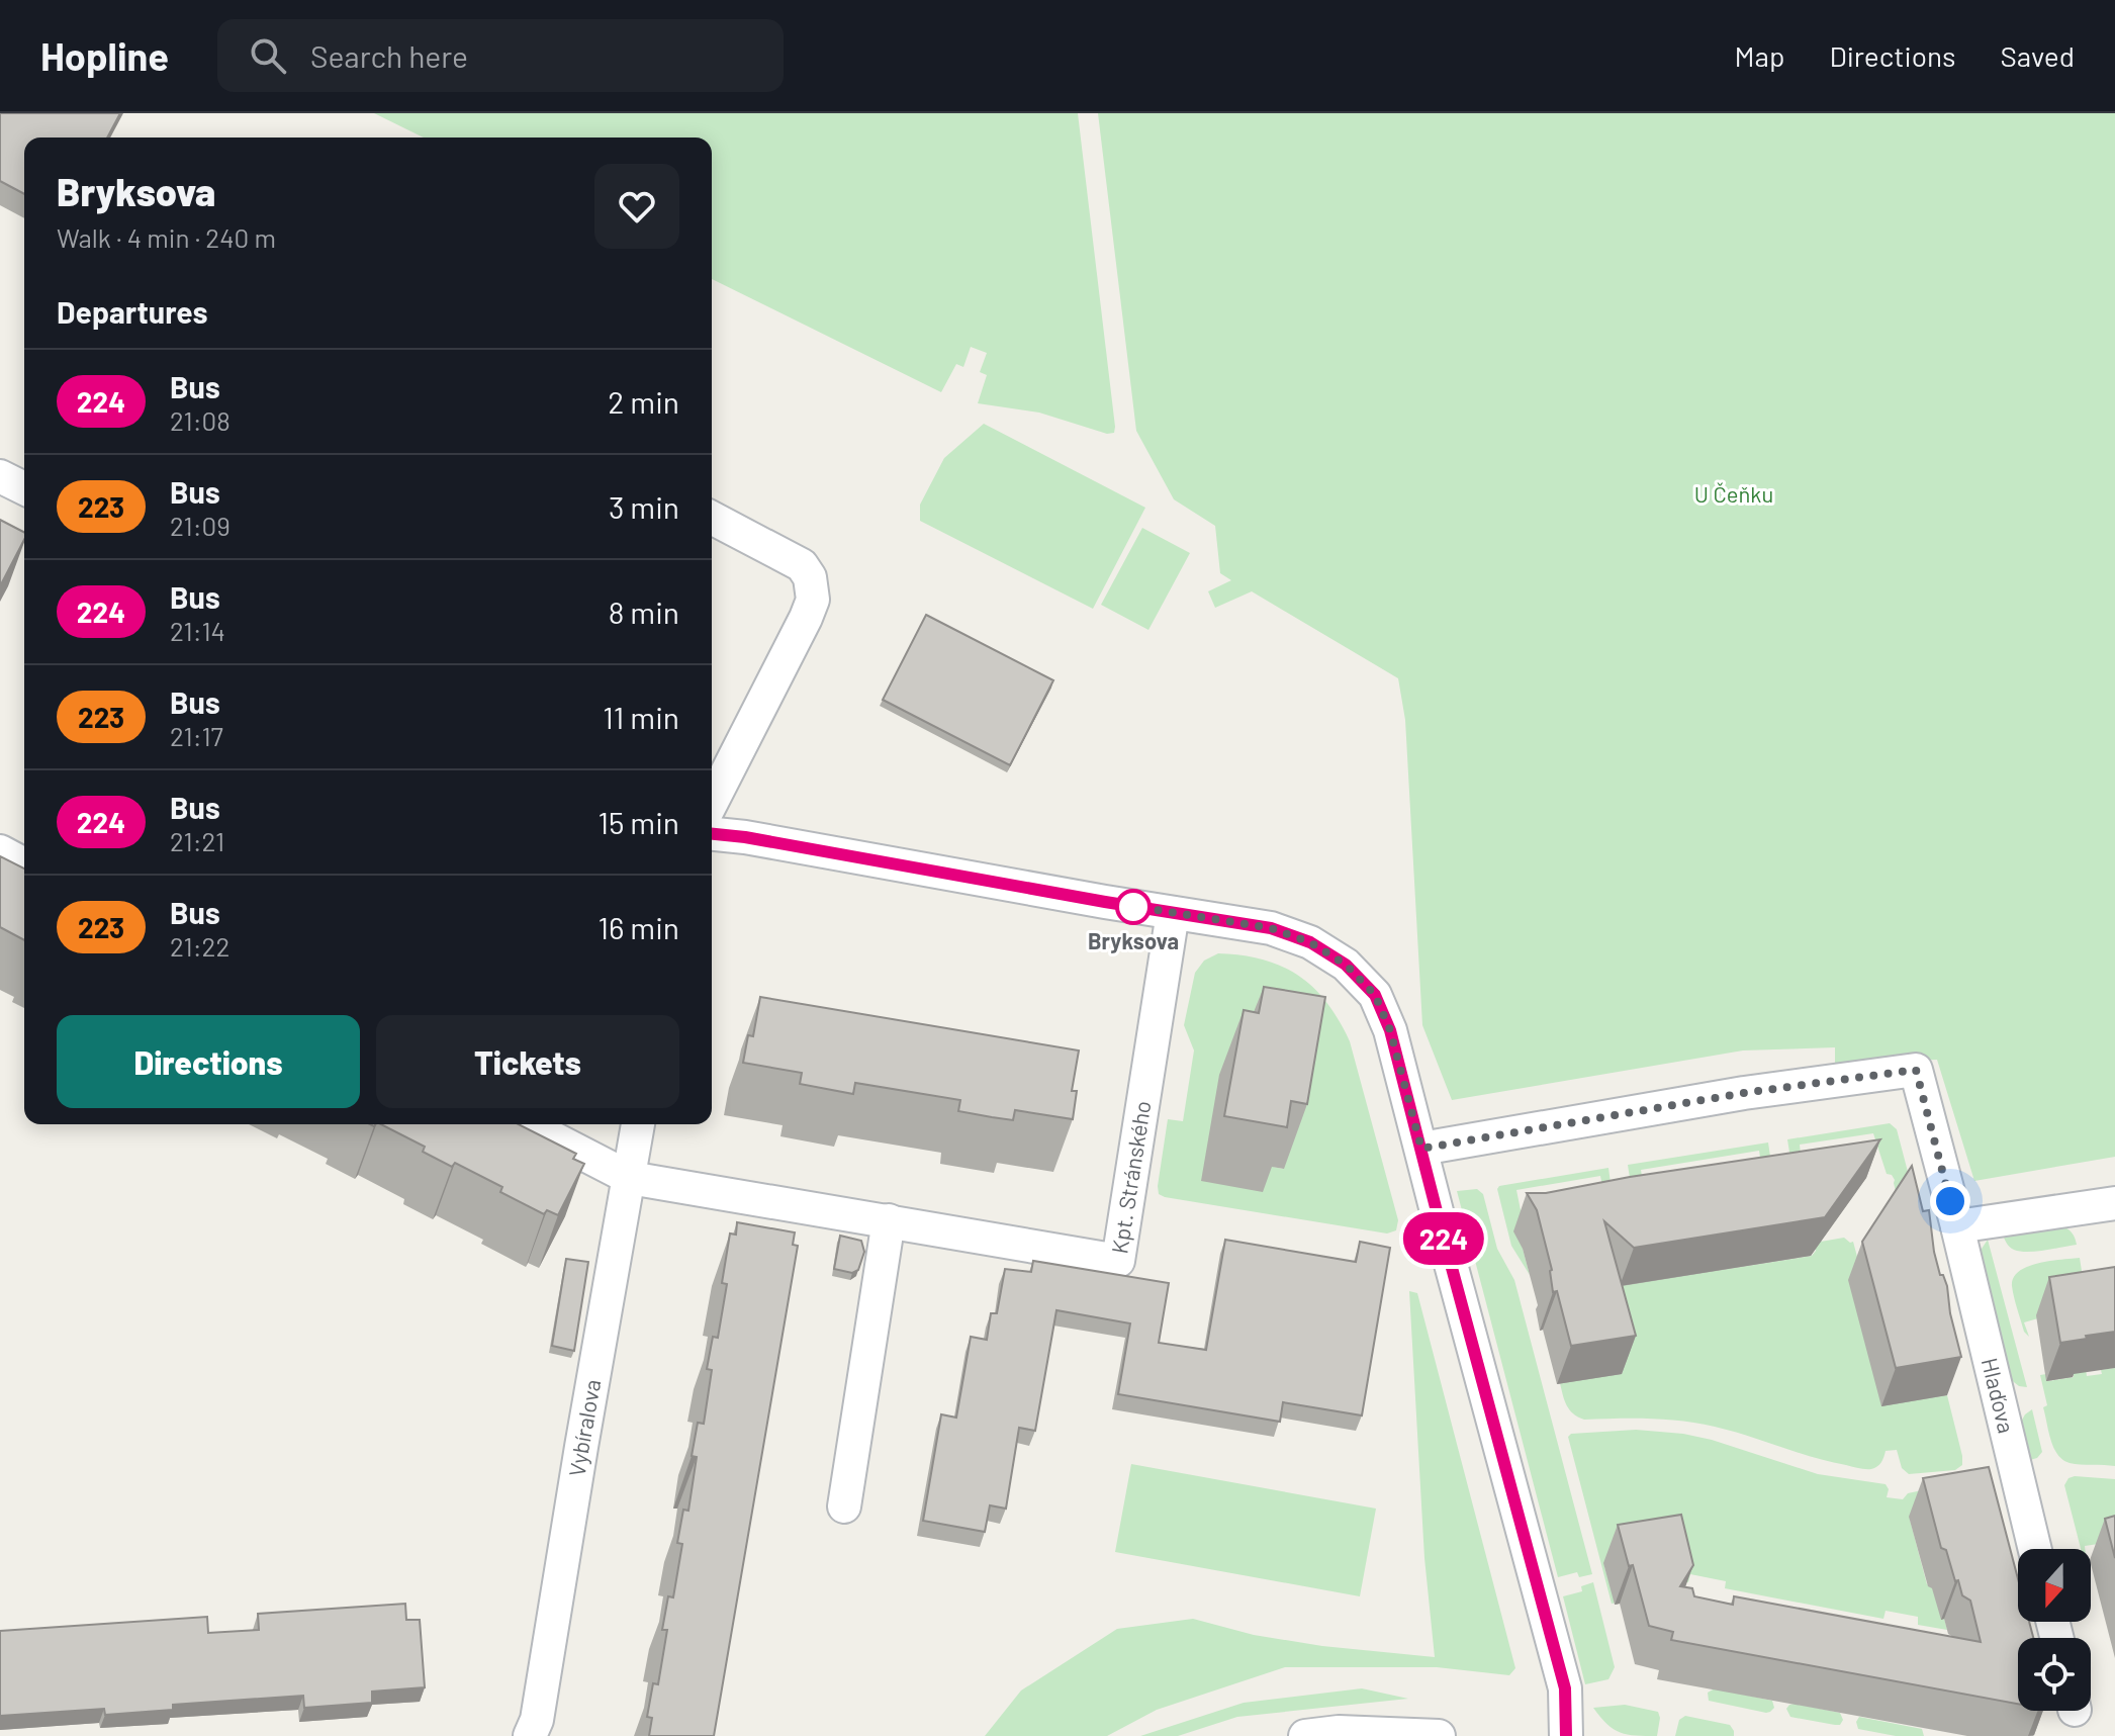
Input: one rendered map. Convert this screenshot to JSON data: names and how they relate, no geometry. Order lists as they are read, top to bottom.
{
  "streets": {
    "street": ["Kpt. Stránského", "Hlaďova", "Vybíralova"]
  },
  "crossings": [
    ["Kpt. Stránského", "Vybíralova"]
  ],
  "parks": ["U Čeňku"],
  "places": ["Bryksova"],
  "lines": ["bus line 224"],
  "north": "bottom",
  "page": {
    "header": "Hopline",
    "search": "Search here",
    "nav": ["Map", "Directions", "Saved"],
    "on_map": "224",
    "heading": [
      ["Bryksova", "Walk · 4 min · 240 m"],
      "Departures"
    ],
    "list": [
      {
        "mark": "224",
        "name": "Bus",
        "note": "21:08",
        "value": "2 min"
      },
      {
        "mark": "223",
        "name": "Bus",
        "note": "21:09",
        "value": "3 min"
      },
      {
        "mark": "224",
        "name": "Bus",
        "note": "21:14",
        "value": "8 min"
      },
      {
        "mark": "223",
        "name": "Bus",
        "note": "21:17",
        "value": "11 min"
      },
      {
        "mark": "224",
        "name": "Bus",
        "note": "21:21",
        "value": "15 min"
      },
      {
        "mark": "223",
        "name": "Bus",
        "note": "21:22",
        "value": "16 min"
      }
    ],
    "buttons": ["Directions", "Tickets"]
  }
}
